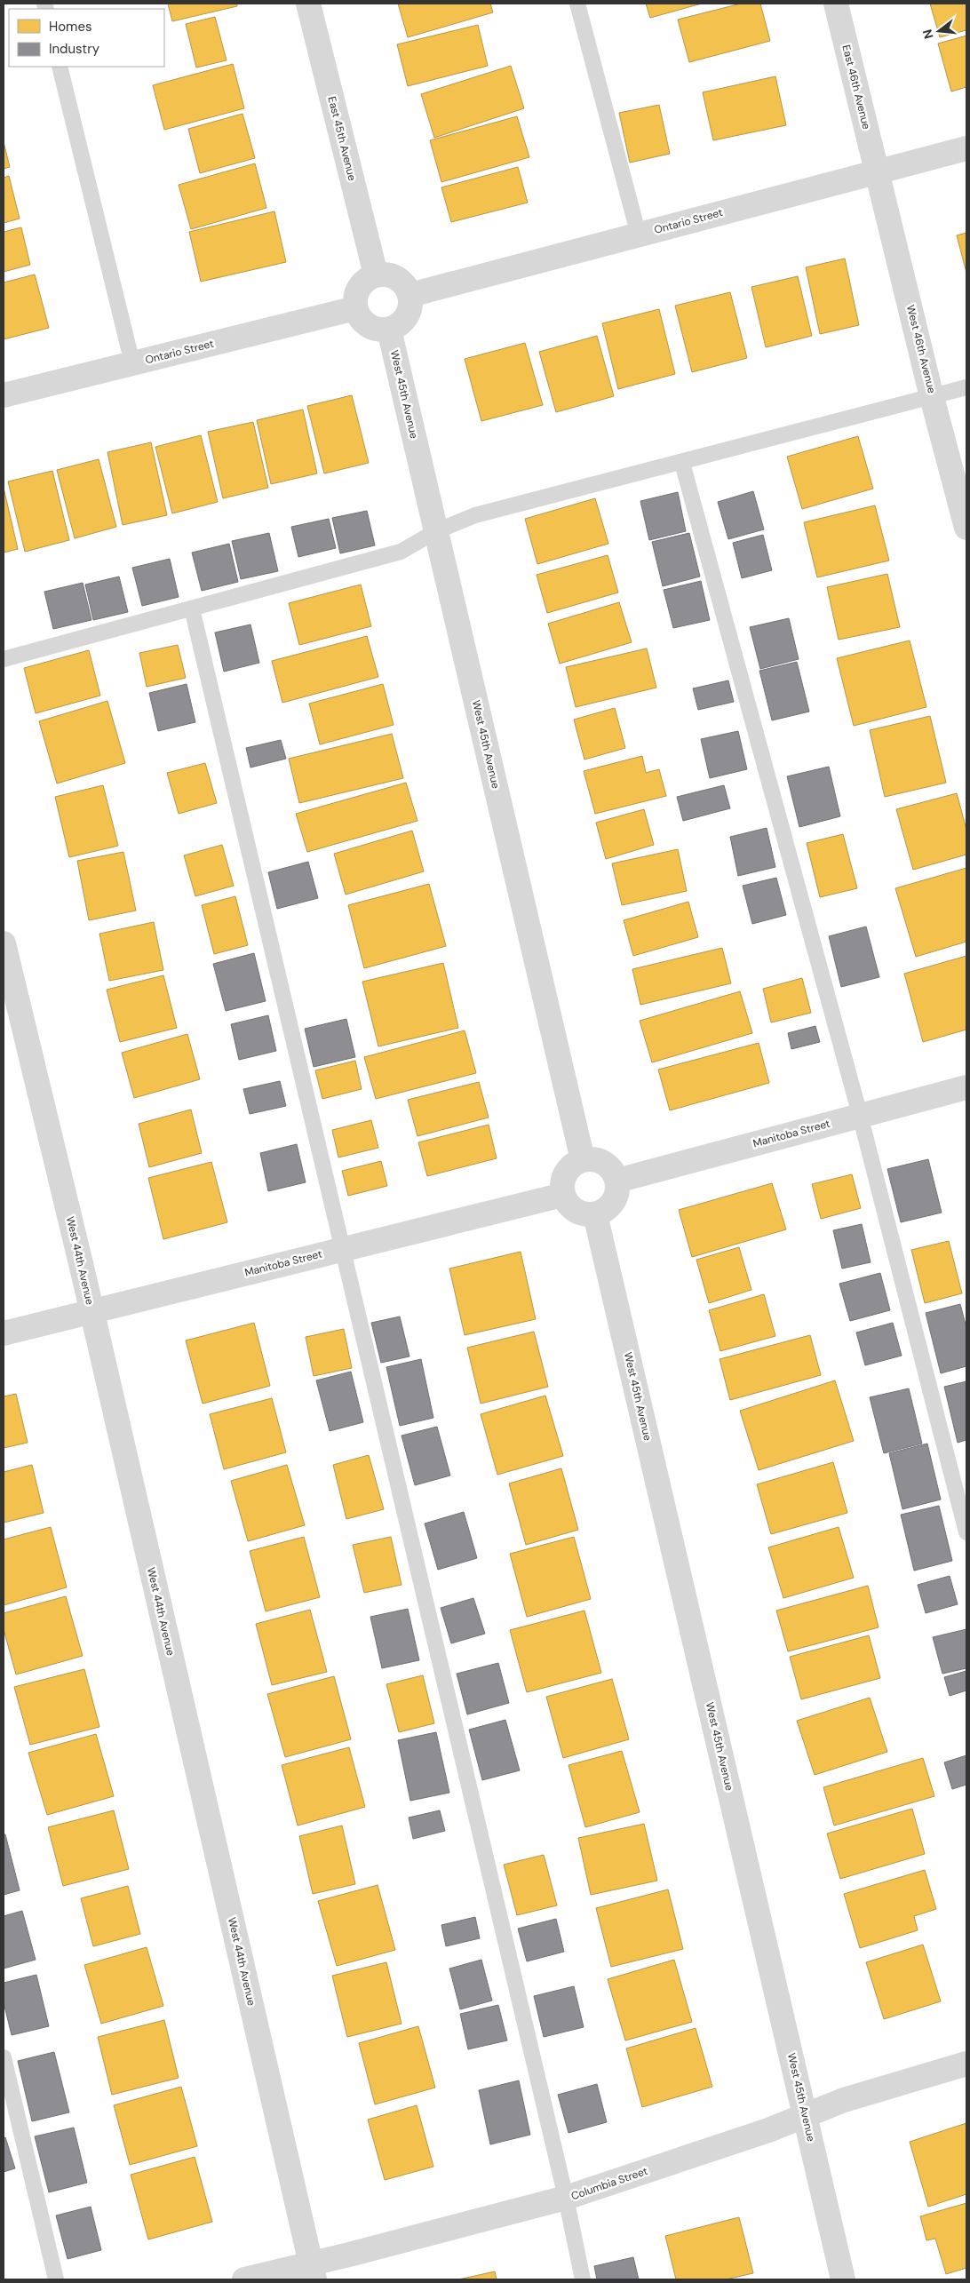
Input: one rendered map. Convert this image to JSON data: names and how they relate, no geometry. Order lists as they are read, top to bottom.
{
  "streets": {
    "street": [
      "East 46th Avenue",
      "East 45th Avenue",
      "Ontario Street",
      "West 46th Avenue",
      "West 45th Avenue",
      "Manitoba Street",
      "West 44th Avenue",
      "Columbia Street"
    ]
  },
  "crossings": [
    ["East 46th Avenue", "Ontario Street"],
    ["East 46th Avenue", "West 46th Avenue"],
    ["East 45th Avenue", "Ontario Street"],
    ["East 45th Avenue", "West 45th Avenue"],
    ["Ontario Street", "West 46th Avenue"],
    ["Ontario Street", "West 45th Avenue"],
    ["West 45th Avenue", "Manitoba Street"],
    ["West 45th Avenue", "Columbia Street"],
    ["Manitoba Street", "West 44th Avenue"],
    ["West 44th Avenue", "Columbia Street"]
  ],
  "legend": ["Homes", "Industry"],
  "north": "left"
}
